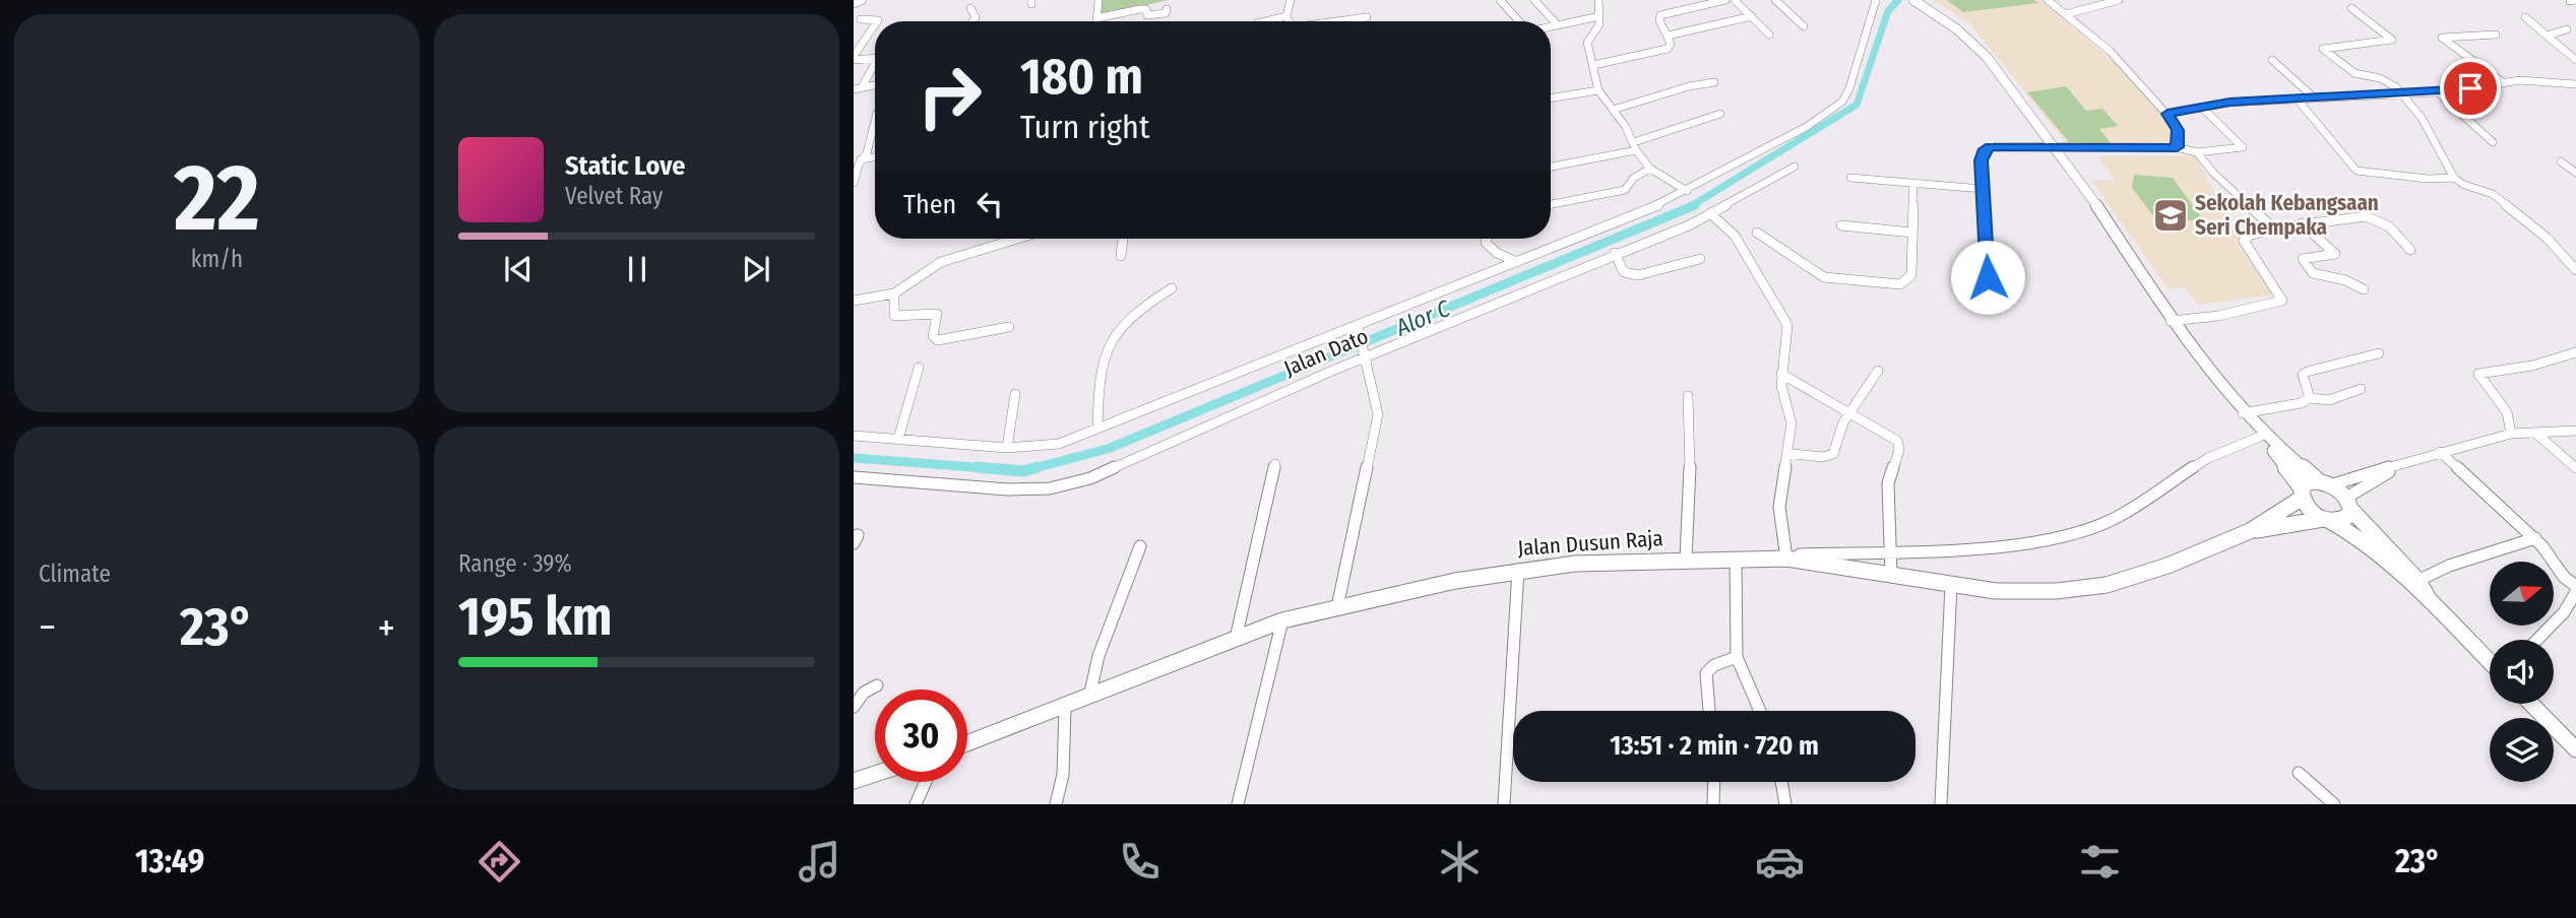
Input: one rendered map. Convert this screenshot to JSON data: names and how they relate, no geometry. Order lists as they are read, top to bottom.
{
  "streets": {
    "main road": ["Jalan Dusun Raja"],
    "street": ["Jalan Dato"]
  },
  "water": ["Alor C"],
  "places": {
    "school or university": ["Sekolah Kebangsaan Seri Chempaka"]
  },
  "north": "right",
  "page": {
    "tile": [
      ["22", "km/h"],
      "Climate",
      ["Range · 39%", "195 km"]
    ],
    "turn": ["180 m", "Turn right"],
    "song": ["Static Love", "Velvet Ray"],
    "then": "Then",
    "heat": ["−", "23°", "+"],
    "limit": "30",
    "trip": "13:51 · 2 min · 720 m",
    "tabs": ["13:49", "23°"]
  }
}
